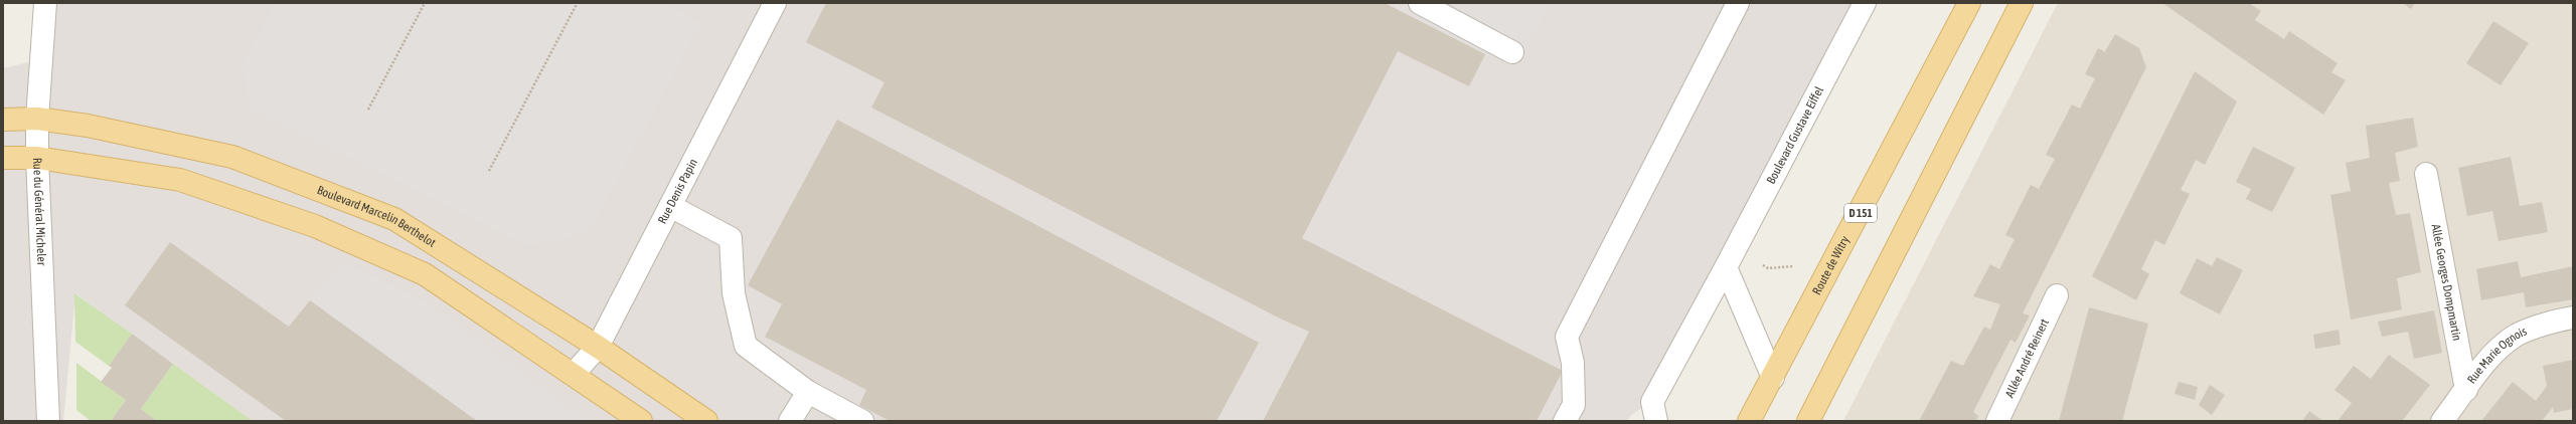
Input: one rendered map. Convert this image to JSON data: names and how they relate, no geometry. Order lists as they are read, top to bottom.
{
  "streets": {
    "main road": ["D 151", "Boulevard Marcelin Berthelot", "Route de Witry"],
    "street": [
      "Boulevard Gustave Eiffel",
      "Rue Denis Papin",
      "Rue du Général Micheler",
      "Allée Georges Dompmartin",
      "Allée André Reinert",
      "Rue Marie Ognois"
    ]
  },
  "crossings": [
    ["Rue Denis Papin", "Boulevard Marcelin Berthelot"],
    ["Rue du Général Micheler", "Boulevard Marcelin Berthelot"],
    ["Allée Georges Dompmartin", "Rue Marie Ognois"]
  ]
}
